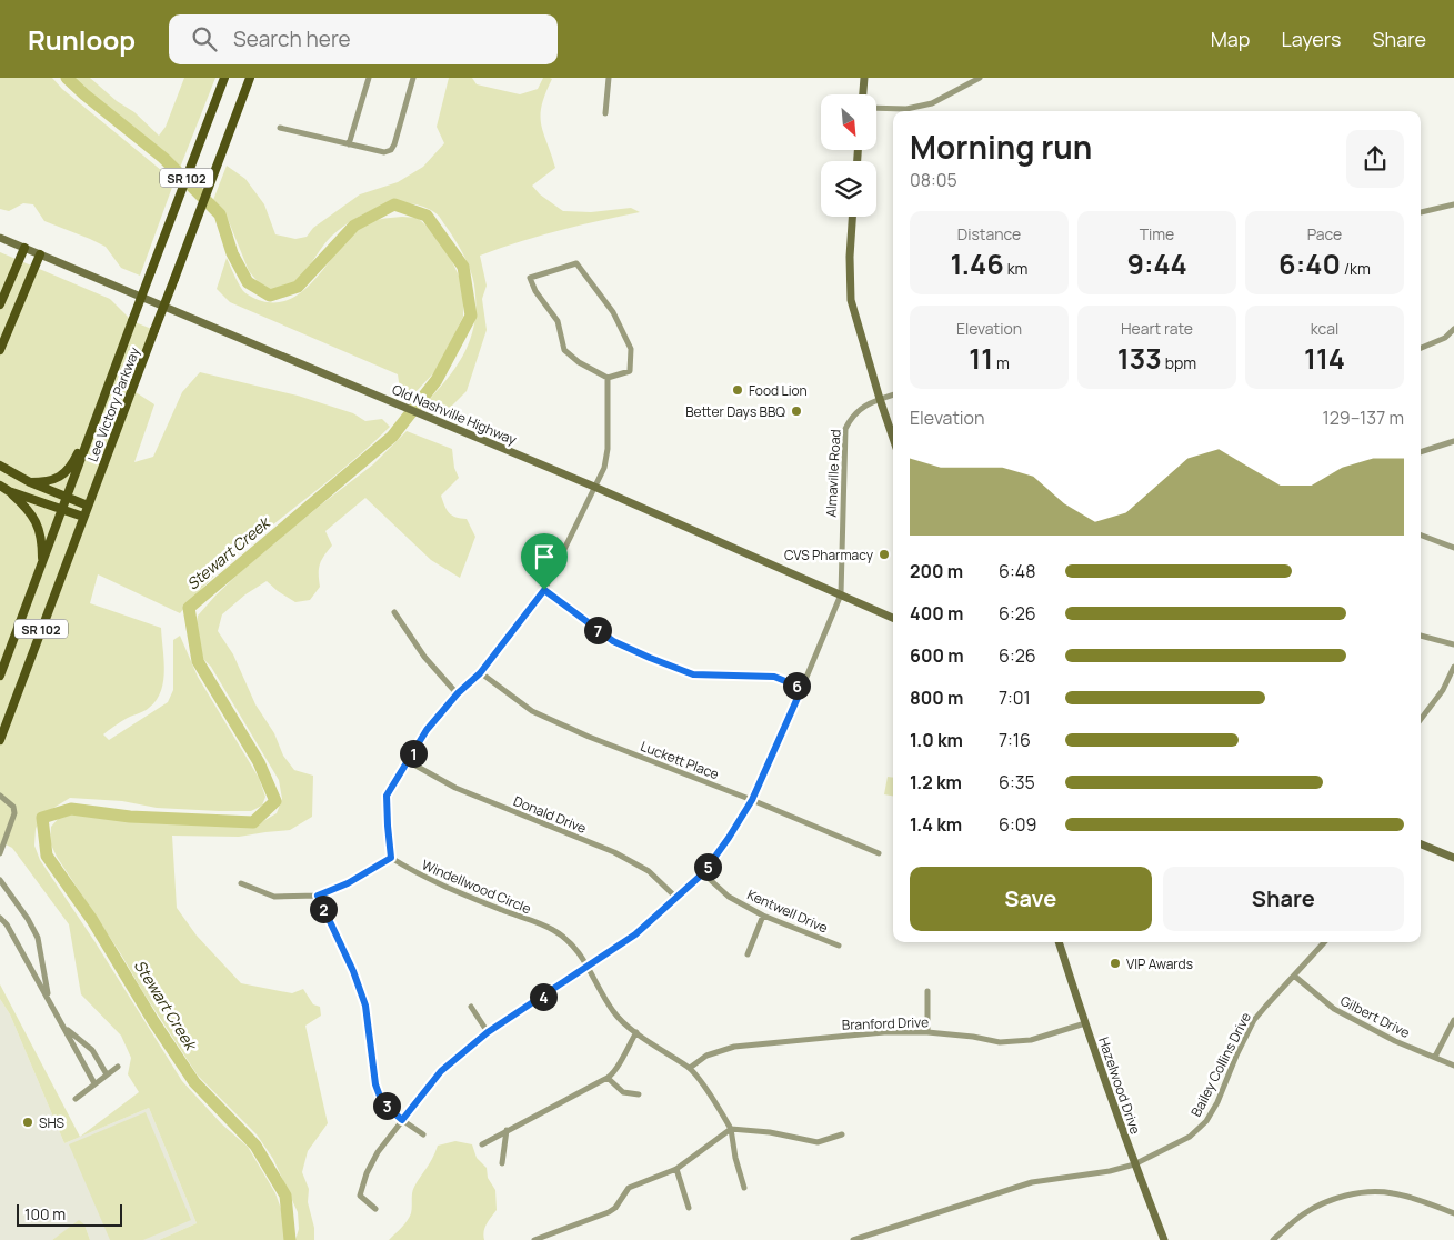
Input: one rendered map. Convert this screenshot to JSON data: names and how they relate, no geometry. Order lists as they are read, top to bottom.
{
  "streets": {
    "main road": [
      "SR 102",
      "Lee Victory Parkway",
      "Old Nashville Highway",
      "Hazelwood Drive"
    ],
    "street": [
      "Almaville Road",
      "Luckett Place",
      "Donald Drive",
      "Windellwood Circle",
      "Kentwell Drive",
      "Gilbert Drive",
      "Branford Drive",
      "Bailey Collins Drive"
    ]
  },
  "crossings": [
    ["Old Nashville Highway", "Almaville Road"],
    ["Windellwood Circle", "Branford Drive"],
    ["Gilbert Drive", "Bailey Collins Drive"],
    ["Branford Drive", "Hazelwood Drive"],
    ["Bailey Collins Drive", "Hazelwood Drive"]
  ],
  "water": ["Stewart Creek"],
  "places": [
    "Food Lion",
    "Better Days BBQ",
    "CVS Pharmacy",
    "VIP Awards",
    "SHS"
  ],
  "scale_bar": "100 m",
  "north": "bottom right",
  "page": {
    "header": "Runloop",
    "search": "Search here",
    "nav": ["Map", "Layers", "Share"],
    "heading": ["Morning run", "08:05"],
    "stats": [
      ["Distance", "1.46 km"],
      ["Time", "9:44"],
      ["Pace", "6:40 /km"],
      ["Elevation", "11 m"],
      ["Heart rate", "133 bpm"],
      ["kcal", "114"]
    ],
    "chart": ["Elevation", "129–137 m"],
    "list": [
      {
        "name": "200 m",
        "note": "6:48"
      },
      {
        "name": "400 m",
        "note": "6:26"
      },
      {
        "name": "600 m",
        "note": "6:26"
      },
      {
        "name": "800 m",
        "note": "7:01"
      },
      {
        "name": "1.0 km",
        "note": "7:16"
      },
      {
        "name": "1.2 km",
        "note": "6:35"
      },
      {
        "name": "1.4 km",
        "note": "6:09"
      }
    ],
    "pins": [
      "7",
      "6",
      "1",
      "5",
      "2",
      "4",
      "3"
    ],
    "buttons": ["Save", "Share"],
    "scale": "100 m"
  }
}
